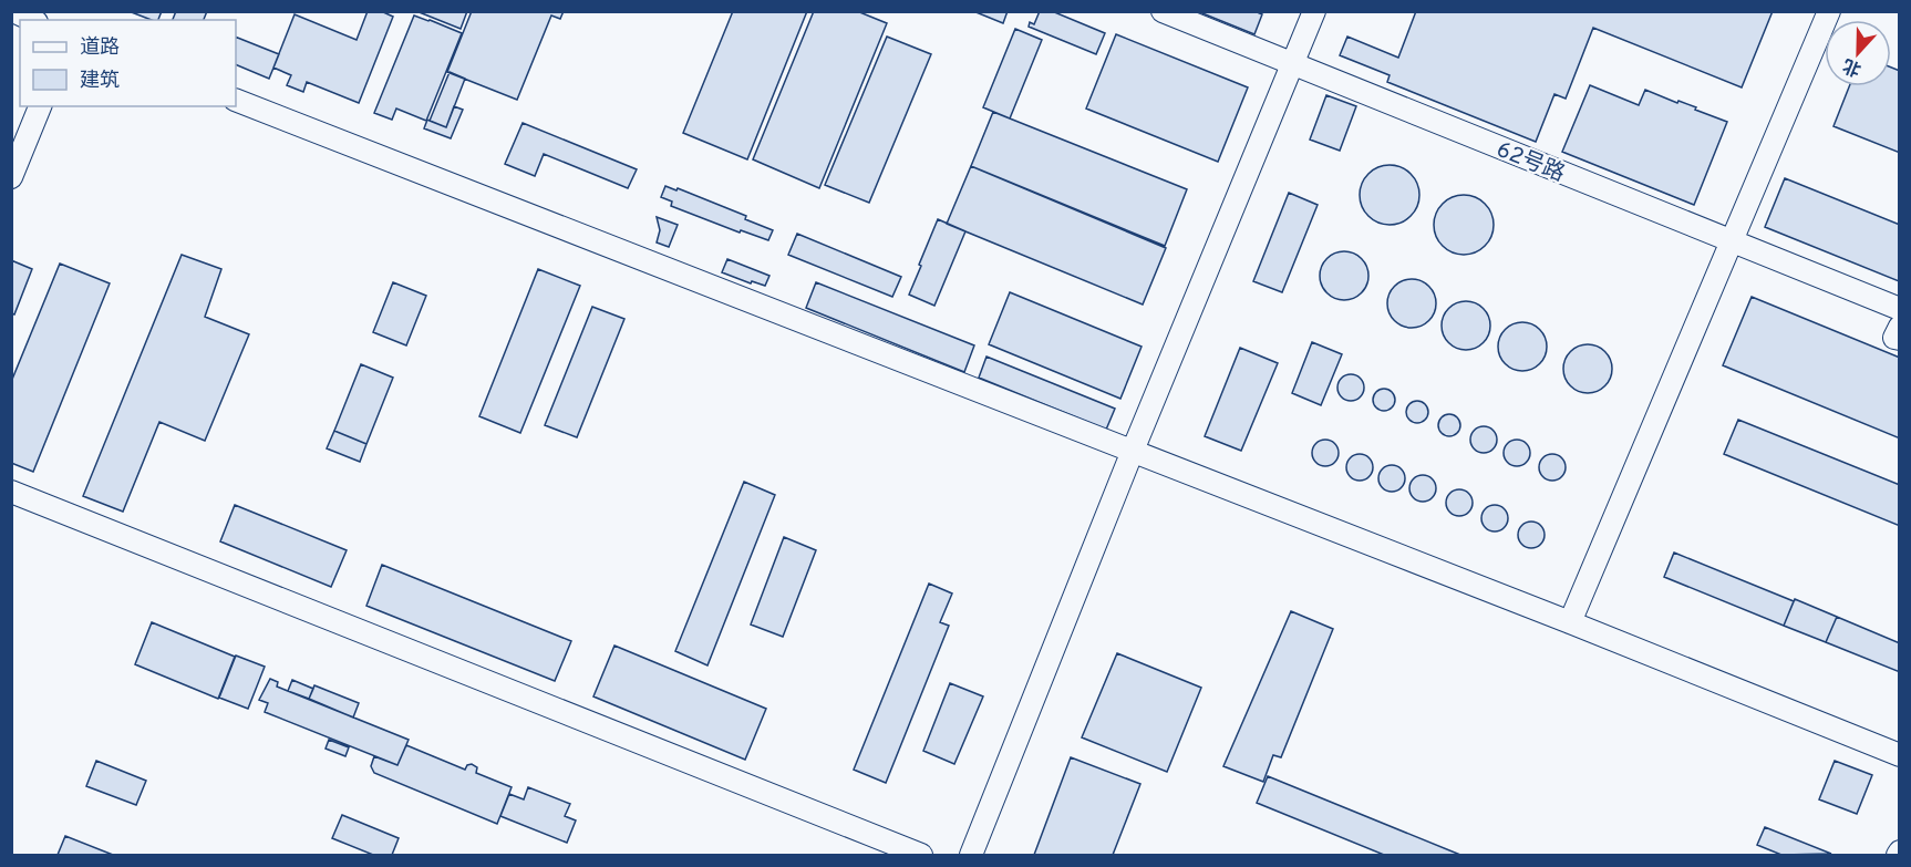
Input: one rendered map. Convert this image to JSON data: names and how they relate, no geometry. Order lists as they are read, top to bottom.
{
  "streets": {
    "street": ["62号路"]
  },
  "legend": ["道路", "建筑"],
  "north": "bottom"
}
